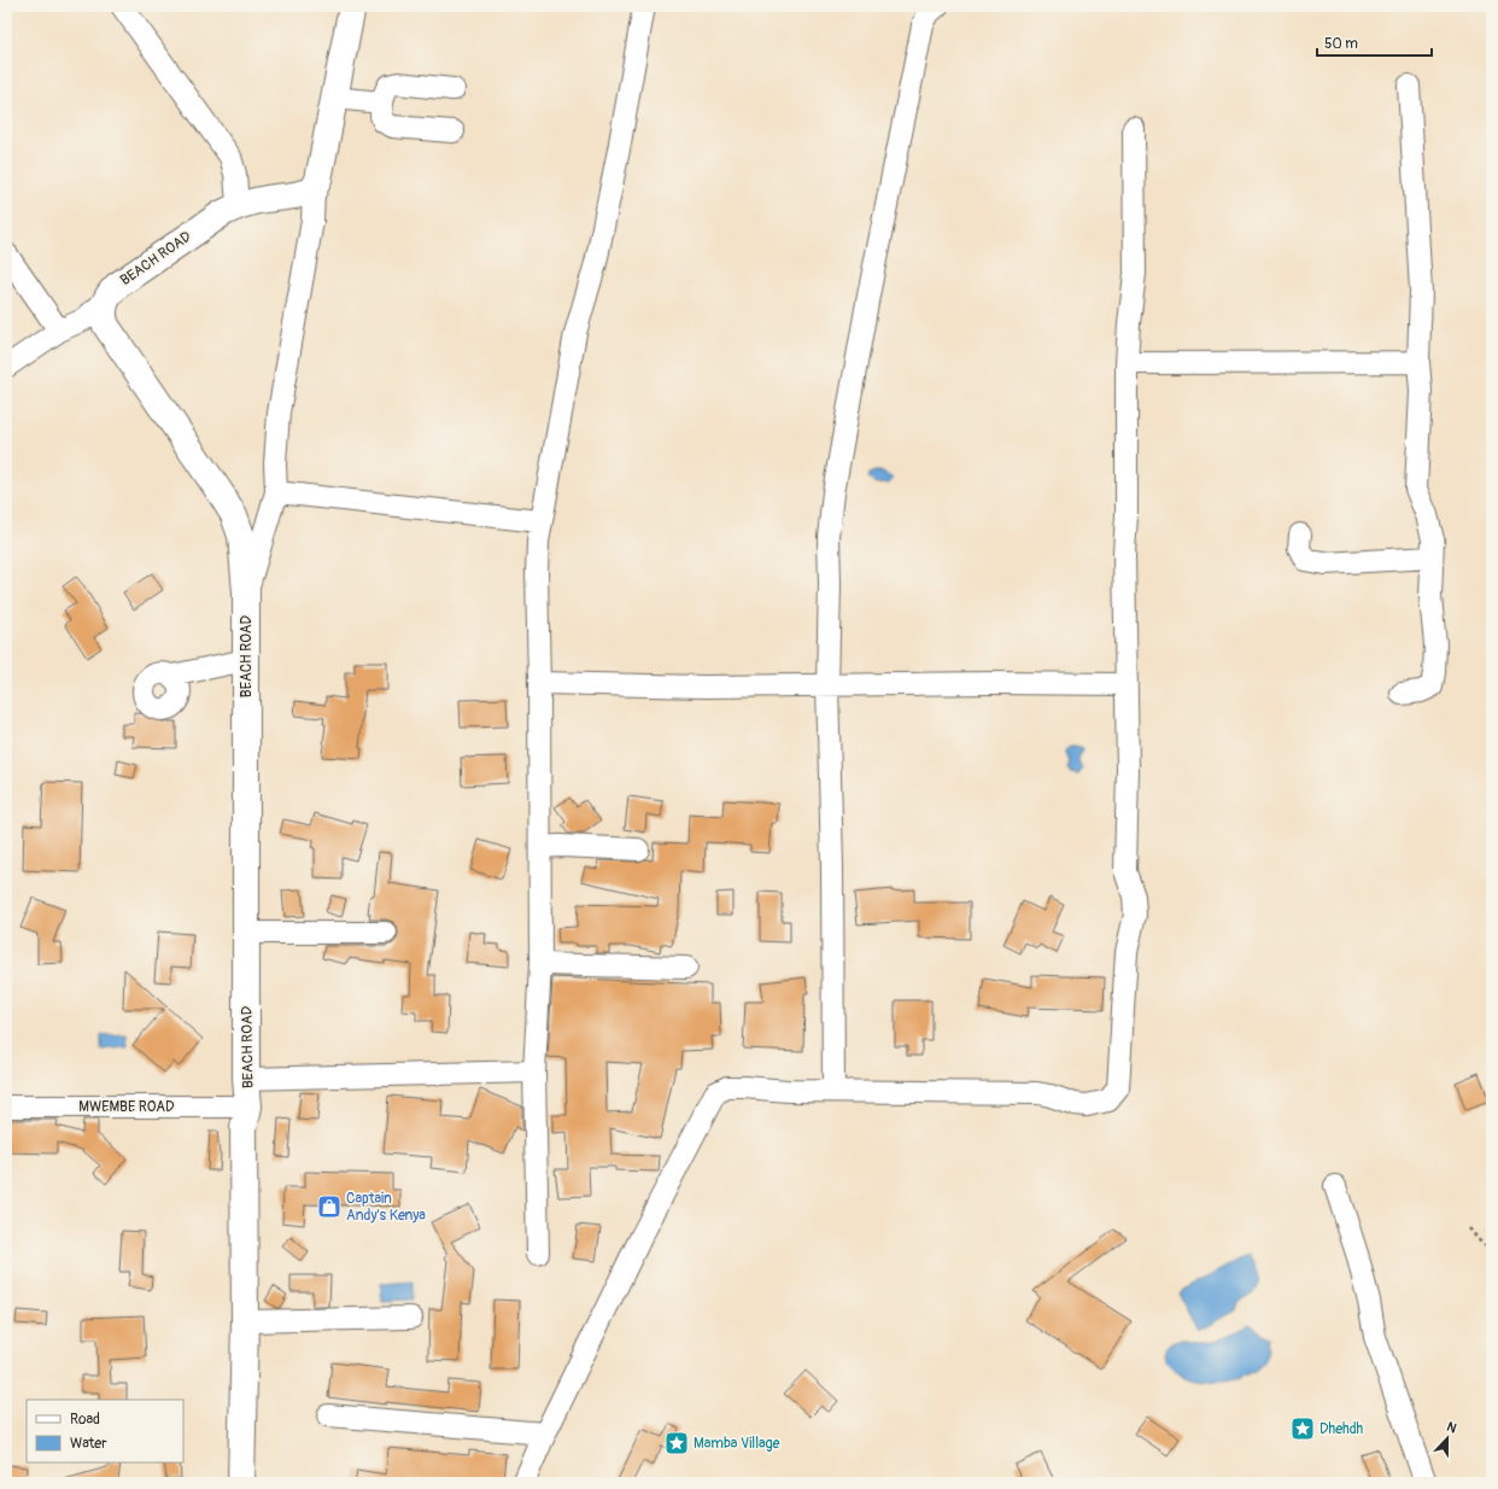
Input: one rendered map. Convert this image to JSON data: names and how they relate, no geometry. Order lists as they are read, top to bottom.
{
  "streets": {
    "main road": ["BEACH ROAD"],
    "street": ["MWEMBE ROAD"]
  },
  "crossings": [
    ["BEACH ROAD", "MWEMBE ROAD"]
  ],
  "places": {
    "shop": ["Captain Andy's Kenya"],
    "place": ["Dhehdh", "Mamba Village"]
  },
  "legend": ["Road", "Water"],
  "scale_bar": "50 m",
  "north": "top"
}
